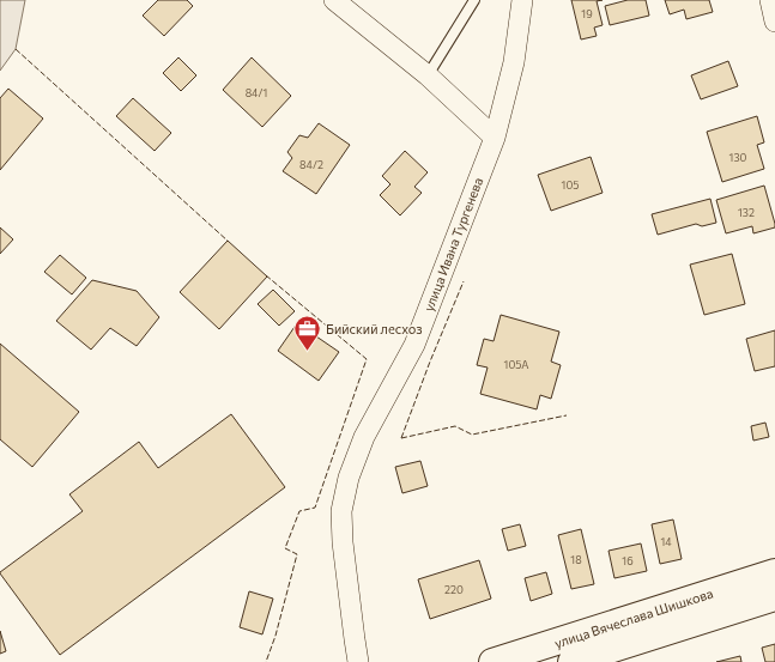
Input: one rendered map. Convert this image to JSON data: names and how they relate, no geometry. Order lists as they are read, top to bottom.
{
  "streets": {
    "main road": ["улица Вячеслава Шишкова"],
    "street": ["улица Ивана Тургенева"]
  },
  "places": {
    "office": ["Бийский лесхоз"]
  },
  "house_numbers": [
    "19",
    "84/1",
    "130",
    "84/2",
    "105",
    "132",
    "105А",
    "14",
    "18",
    "16",
    "220"
  ]
}
